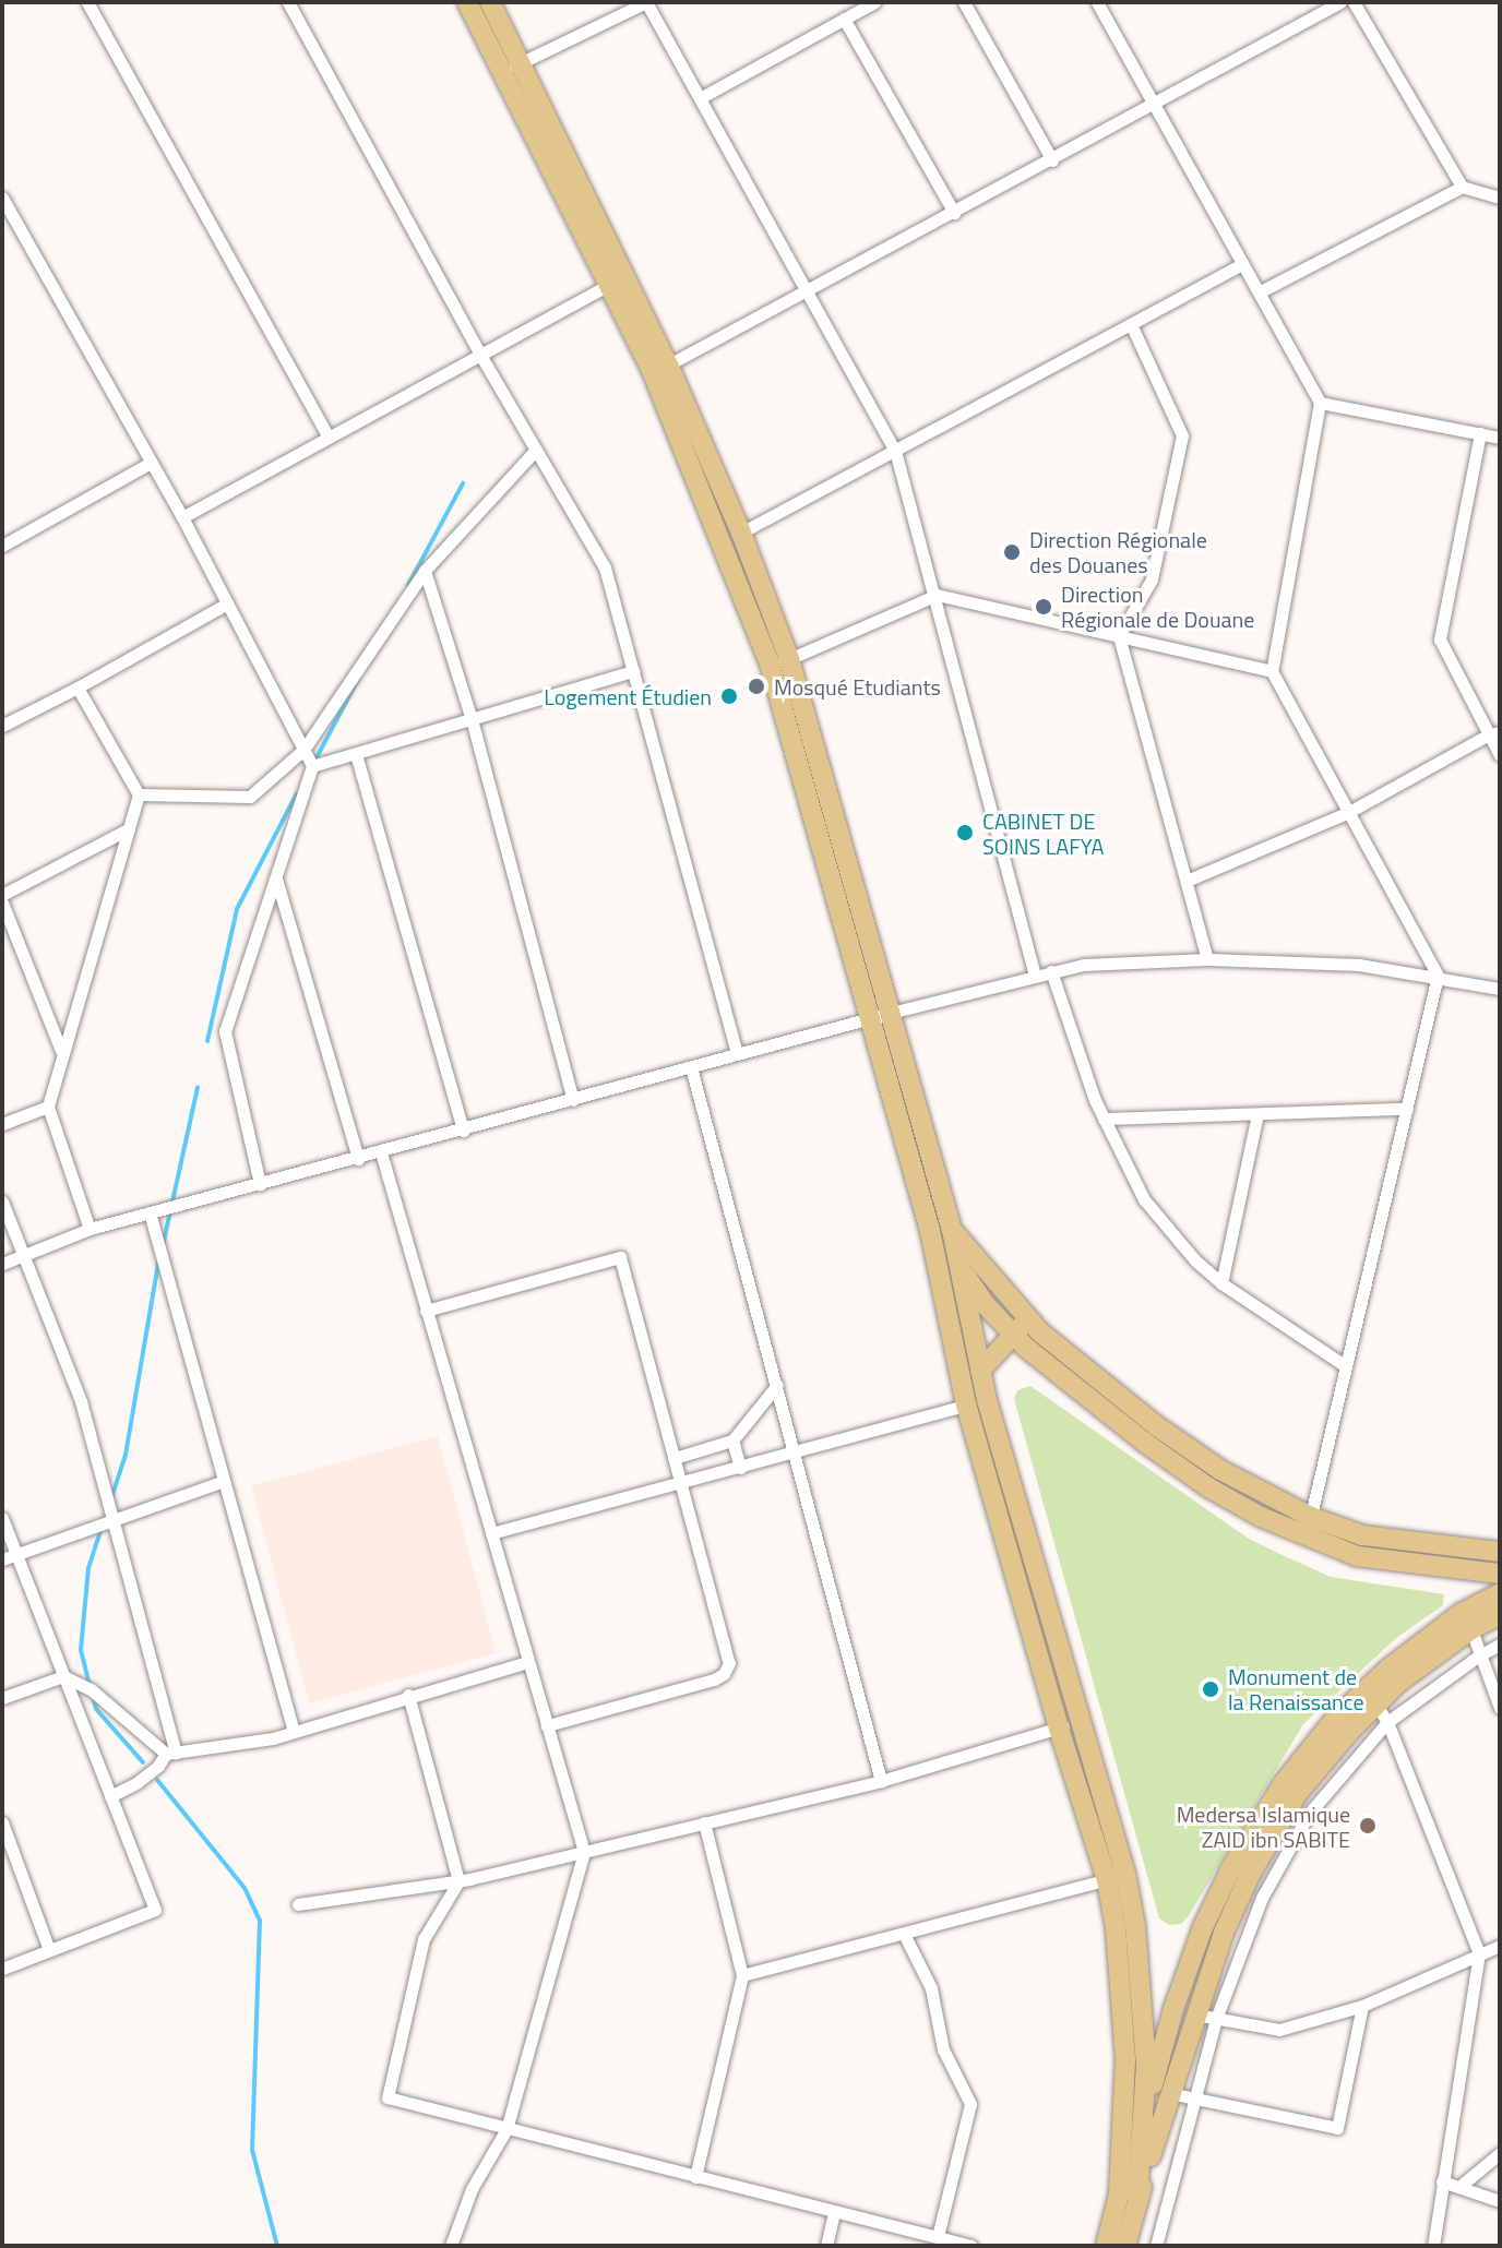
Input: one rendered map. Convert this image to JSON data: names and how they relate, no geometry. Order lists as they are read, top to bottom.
{
  "places": [
    "Direction Régionale des Douanes",
    "Direction Régionale de Douane",
    "Mosqué Etudiants",
    "Logement Étudien",
    "CABINET DE SOINS LAFYA",
    "Monument de la Renaissance",
    "Medersa Islamique ZAID ibn SABITE"
  ]
}
